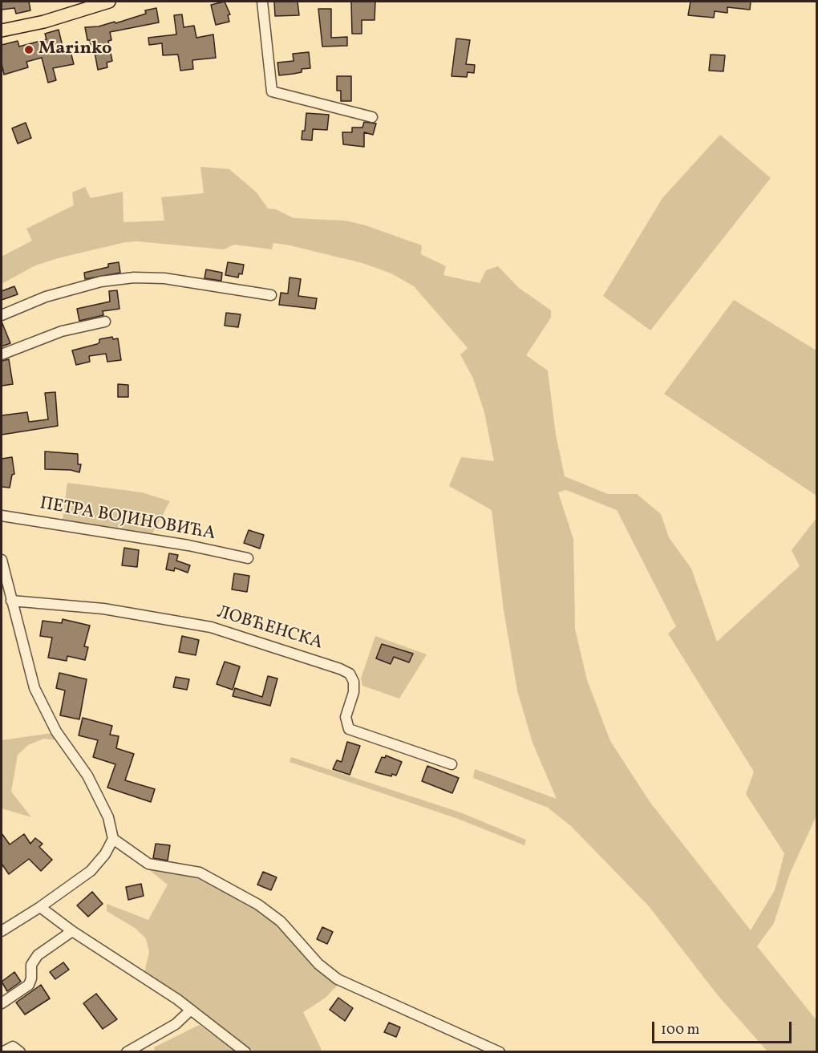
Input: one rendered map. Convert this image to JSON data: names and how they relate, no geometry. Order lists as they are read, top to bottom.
{
  "streets": {
    "street": ["ПЕТРА ВОЈИНОВИЋА", "ЛОВЋЕНСКА"]
  },
  "places": ["Marinko"],
  "scale_bar": "100 m"
}
